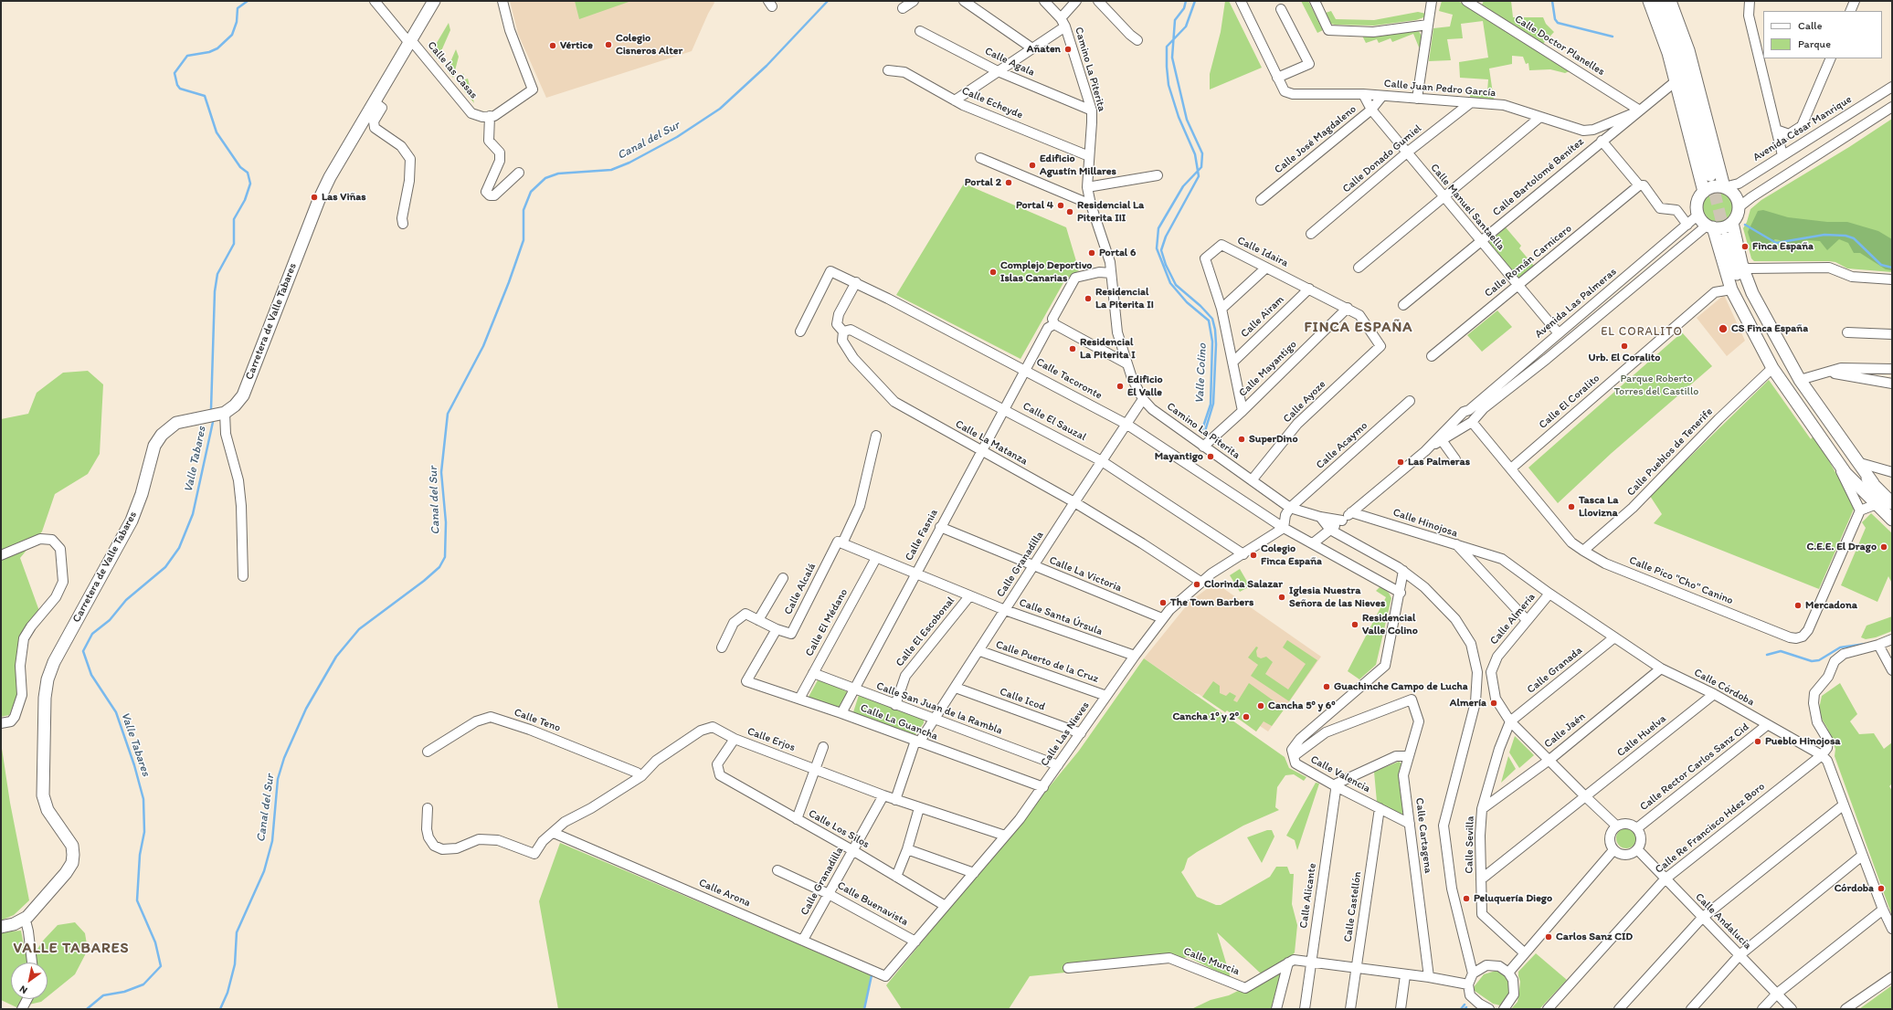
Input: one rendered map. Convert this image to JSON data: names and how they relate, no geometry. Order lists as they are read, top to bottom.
{
  "streets": {
    "main road": ["Carretera de Valle Tabares"],
    "street": [
      "Calle Doctor Planelles",
      "Calle Agala",
      "Camino La Piterita",
      "Calle las Casas",
      "Calle Juan Pedro García",
      "Calle Echeyde",
      "Avenida César Manrique",
      "Calle José Magdaleno",
      "Calle Donado Gumiel",
      "Calle Bartolomé Benítez",
      "Calle Manuel Santaella",
      "Calle Idaira",
      "Calle Román Carnicero",
      "Avenida Las Palmeras",
      "Calle Airam",
      "Calle Mayantigo",
      "Calle Tacoronte",
      "Calle Ayoze",
      "Calle El Coralito",
      "Calle El Sauzal",
      "Calle La Matanza",
      "Calle Acaymo",
      "Calle Pueblos de Tenerife",
      "Calle Hinojosa",
      "Calle Fasnia",
      "Calle Granadilla",
      "Calle La Victoria",
      "Calle Pico \"Cho\" Canino",
      "Calle Alcalá",
      "Calle Santa Úrsula",
      "Calle Almería",
      "Calle El Médano",
      "Calle El Escobonal",
      "Calle Puerto de la Cruz",
      "Calle Granada",
      "Calle Córdoba",
      "Calle Icod",
      "Calle San Juan de la Rambla",
      "Calle Teno",
      "Calle La Guancha",
      "Calle Jaén",
      "Calle Las Nieves",
      "Calle Huelva",
      "Calle Erjos",
      "Calle Rector Carlos Sanz Cid",
      "Calle Valencia",
      "Calle Re Francisco Hdez Boro",
      "Calle Los Silos",
      "Calle Cartagena",
      "Calle Sevilla",
      "Calle Arona",
      "Calle Alicante",
      "Calle Buenavista",
      "Calle Castellón",
      "Calle Andalucía",
      "Calle Murcia"
    ]
  },
  "crossings": [
    ["Calle Doctor Planelles", "Calle Juan Pedro García"],
    ["Calle Doctor Planelles", "Calle Bartolomé Benítez"],
    ["Calle Agala", "Camino La Piterita"],
    ["Camino La Piterita", "Calle Echeyde"],
    ["Camino La Piterita", "Avenida Las Palmeras"],
    ["Camino La Piterita", "Calle Mayantigo"],
    ["Camino La Piterita", "Calle Ayoze"],
    ["Camino La Piterita", "Calle Acaymo"],
    ["Camino La Piterita", "Calle Granadilla"],
    ["Calle las Casas", "Carretera de Valle Tabares"],
    ["Calle Juan Pedro García", "Calle José Magdaleno"],
    ["Calle Juan Pedro García", "Calle Donado Gumiel"],
    ["Calle Juan Pedro García", "Calle Bartolomé Benítez"],
    ["Calle Juan Pedro García", "Calle Manuel Santaella"],
    ["Avenida César Manrique", "Avenida Las Palmeras"],
    ["Calle José Magdaleno", "Calle Manuel Santaella"],
    ["Calle Donado Gumiel", "Calle Manuel Santaella"],
    ["Calle Bartolomé Benítez", "Calle Manuel Santaella"],
    ["Calle Manuel Santaella", "Calle Román Carnicero"],
    ["Calle Manuel Santaella", "Avenida Las Palmeras"],
    ["Calle Idaira", "Calle Airam"],
    ["Calle Idaira", "Calle Mayantigo"],
    ["Calle Idaira", "Calle Ayoze"],
    ["Avenida Las Palmeras", "Calle Tacoronte"],
    ["Avenida Las Palmeras", "Calle Hinojosa"],
    ["Avenida Las Palmeras", "Calle Pico \"Cho\" Canino"],
    ["Calle Tacoronte", "Calle La Matanza"],
    ["Calle Tacoronte", "Calle Fasnia"],
    ["Calle Tacoronte", "Calle Granadilla"],
    ["Calle Tacoronte", "Calle Las Nieves"],
    ["Calle El Coralito", "Calle Pico \"Cho\" Canino"],
    ["Calle El Sauzal", "Calle La Matanza"],
    ["Calle El Sauzal", "Calle Fasnia"],
    ["Calle El Sauzal", "Calle Granadilla"],
    ["Calle El Sauzal", "Calle Las Nieves"],
    ["Calle La Matanza", "Calle Fasnia"],
    ["Calle La Matanza", "Calle Granadilla"],
    ["Calle La Matanza", "Calle Las Nieves"],
    ["Calle Pueblos de Tenerife", "Calle Pico \"Cho\" Canino"],
    ["Calle Hinojosa", "Calle Almería"],
    ["Calle Hinojosa", "Calle Córdoba"],
    ["Calle Fasnia", "Calle La Victoria"],
    ["Calle Fasnia", "Calle Santa Úrsula"],
    ["Calle Fasnia", "Calle San Juan de la Rambla"],
    ["Calle Fasnia", "Calle La Guancha"],
    ["Calle Granadilla", "Calle La Victoria"],
    ["Calle Granadilla", "Calle Santa Úrsula"],
    ["Calle Granadilla", "Calle Puerto de la Cruz"],
    ["Calle Granadilla", "Calle Icod"],
    ["Calle Granadilla", "Calle San Juan de la Rambla"],
    ["Calle Granadilla", "Calle La Guancha"],
    ["Calle Granadilla", "Calle Erjos"],
    ["Calle Granadilla", "Calle Los Silos"],
    ["Calle Granadilla", "Calle Arona"],
    ["Calle Granadilla", "Calle Buenavista"],
    ["Calle La Victoria", "Calle Las Nieves"],
    ["Calle Alcalá", "Calle Santa Úrsula"],
    ["Calle Alcalá", "Calle La Guancha"],
    ["Calle Santa Úrsula", "Calle El Médano"],
    ["Calle Santa Úrsula", "Calle El Escobonal"],
    ["Calle Santa Úrsula", "Calle Las Nieves"],
    ["Calle Almería", "Calle Granada"],
    ["Calle Almería", "Calle Córdoba"],
    ["Calle Almería", "Calle Sevilla"],
    ["Calle El Médano", "Calle San Juan de la Rambla"],
    ["Calle El Médano", "Calle La Guancha"],
    ["Calle El Escobonal", "Calle San Juan de la Rambla"],
    ["Calle Puerto de la Cruz", "Calle Las Nieves"],
    ["Calle Granada", "Calle Córdoba"],
    ["Calle Granada", "Calle Sevilla"],
    ["Calle Córdoba", "Calle Jaén"],
    ["Calle Córdoba", "Calle Huelva"],
    ["Calle Córdoba", "Calle Rector Carlos Sanz Cid"],
    ["Calle Córdoba", "Calle Re Francisco Hdez Boro"],
    ["Calle Icod", "Calle Las Nieves"],
    ["Calle San Juan de la Rambla", "Calle Las Nieves"],
    ["Calle Teno", "Calle Erjos"],
    ["Calle La Guancha", "Calle Las Nieves"],
    ["Calle Jaén", "Calle Sevilla"],
    ["Calle Las Nieves", "Calle Erjos"],
    ["Calle Las Nieves", "Calle Los Silos"],
    ["Calle Las Nieves", "Calle Arona"],
    ["Calle Las Nieves", "Calle Buenavista"],
    ["Calle Erjos", "Calle Los Silos"],
    ["Calle Erjos", "Calle Arona"],
    ["Calle Rector Carlos Sanz Cid", "Calle Andalucía"],
    ["Calle Valencia", "Calle Cartagena"],
    ["Calle Valencia", "Calle Alicante"],
    ["Calle Valencia", "Calle Castellón"],
    ["Calle Re Francisco Hdez Boro", "Calle Andalucía"],
    ["Calle Cartagena", "Calle Murcia"],
    ["Calle Alicante", "Calle Murcia"],
    ["Calle Castellón", "Calle Murcia"]
  ],
  "districts": ["FINCA ESPAÑA", "EL CORALITO", "VALLE TABARES"],
  "water": ["Canal del Sur", "Valle Colino", "Valle Tabares"],
  "parks": ["Parque Roberto Torres del Castillo"],
  "places": [
    "Colegio Cisneros Alter",
    "Vértice",
    "Añaten",
    "Edificio Agustín Millares",
    "Portal 2",
    "Las Viñas",
    "Portal 4",
    "Residencial La Piterita III",
    "Finca España",
    "Portal 6",
    "Complejo Deportivo Islas Canarias",
    "Residencial La Piterita II",
    "CS Finca España",
    "Urb. El Coralito",
    "Residencial La Piterita I",
    "Edificio El Valle",
    "SuperDino",
    "Mayantigo",
    "Las Palmeras",
    "Tasca La Llovizna",
    "C.E.E. El Drago",
    "Colegio Finca España",
    "Clorinda Salazar",
    "Iglesia Nuestra Señora de las Nieves",
    "The Town Barbers",
    "Mercadona",
    "Residencial Valle Colino",
    "Guachinche Campo de Lucha",
    "Almería",
    "Cancha 5º y 6º",
    "Cancha 1º y 2º",
    "Pueblo Hinojosa",
    "Córdoba",
    "Peluquería Diego",
    "Carlos Sanz CID"
  ],
  "legend": ["Calle", "Parque"],
  "north": "bottom left"
}
